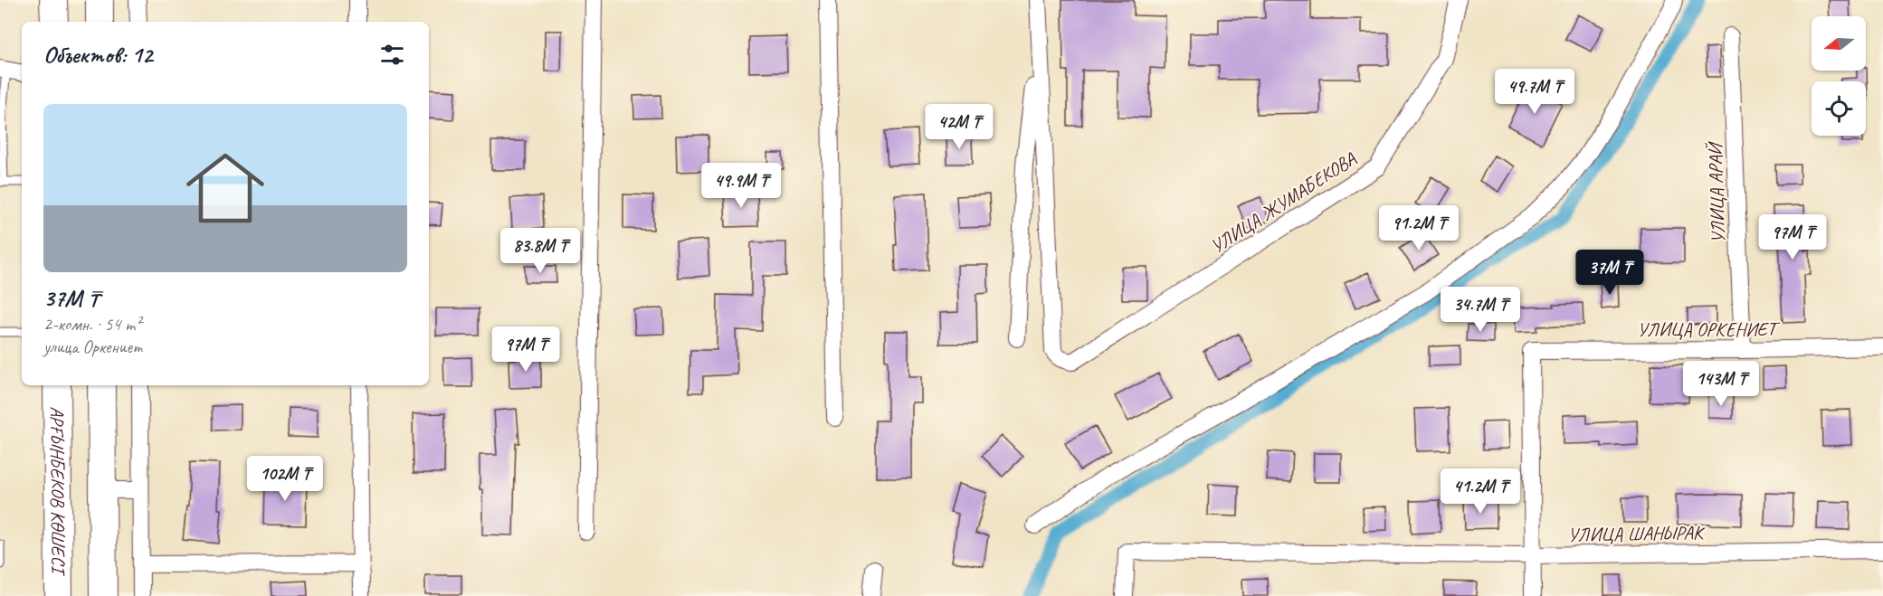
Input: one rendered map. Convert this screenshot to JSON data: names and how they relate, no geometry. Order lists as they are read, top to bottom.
{
  "streets": {
    "main road": ["АРҒЫНБЕКОВ КӨШЕСІ"],
    "street": [
      "УЛИЦА АРАЙ",
      "УЛИЦА ЖУМАБЕКОВА",
      "УЛИЦА ОРКЕНИЕТ",
      "УЛИЦА ШАНЫРАК"
    ]
  },
  "crossings": [
    ["УЛИЦА АРАЙ", "УЛИЦА ОРКЕНИЕТ"],
    ["УЛИЦА ОРКЕНИЕТ", "УЛИЦА ШАНЫРАК"]
  ],
  "north": "left",
  "page": {
    "heading": "Объектов: 12",
    "price": [
      "49.7M ₸",
      "42M ₸",
      "49.9M ₸",
      "91.2M ₸",
      "97M ₸",
      "83.8M ₸",
      "37M ₸",
      "34.7M ₸",
      "97M ₸",
      "143M ₸",
      "102M ₸",
      "41.2M ₸"
    ],
    "list": [
      {
        "name": "37M ₸",
        "note": "2-комн. · 54 m² · улица Оркениет"
      }
    ]
  }
}
